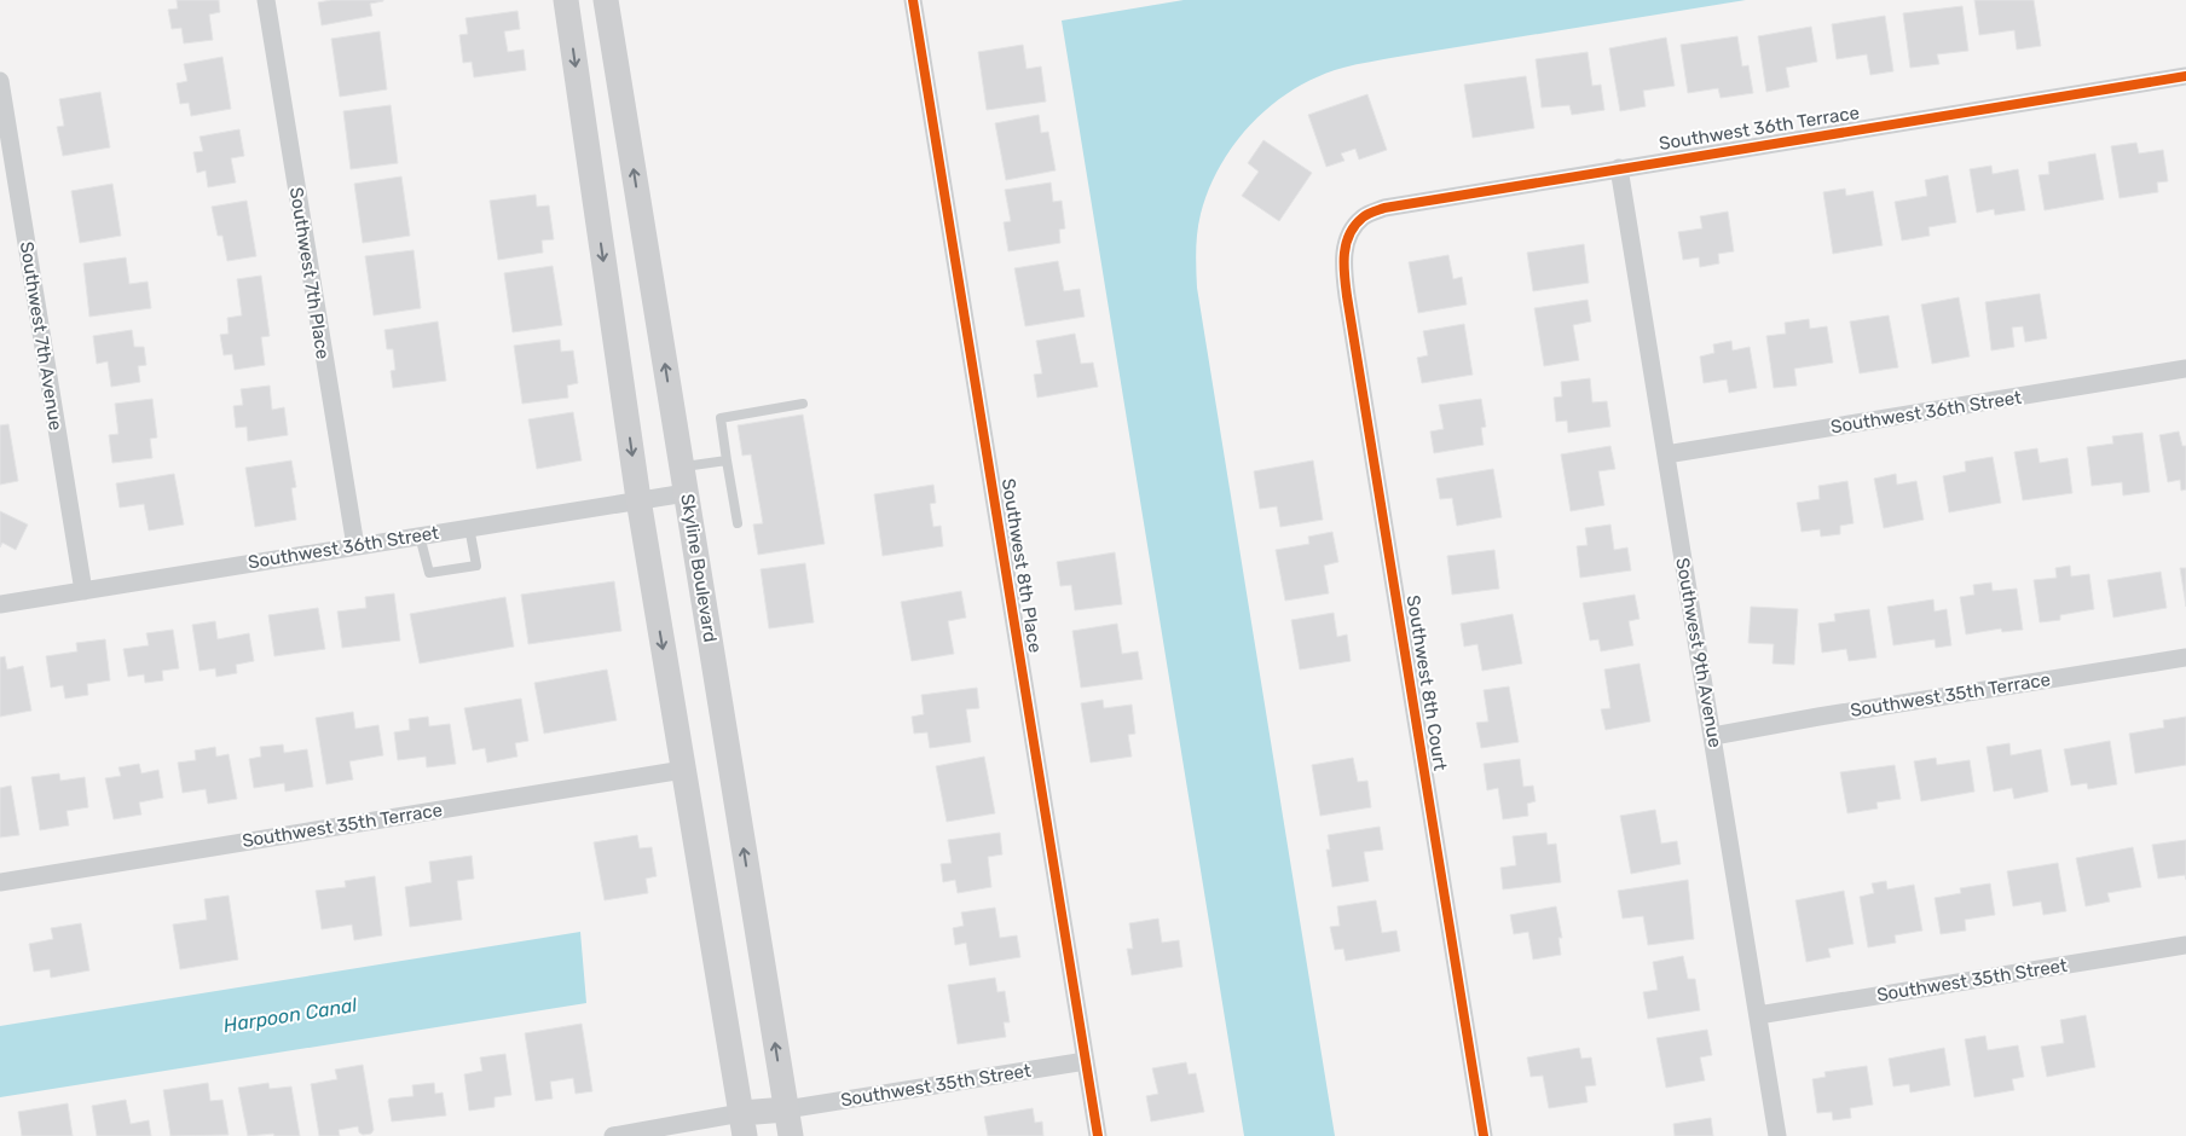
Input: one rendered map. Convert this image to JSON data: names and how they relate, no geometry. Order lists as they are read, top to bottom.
{
  "streets": {
    "street": [
      "Southwest 36th Terrace",
      "Southwest 7th Place",
      "Southwest 7th Avenue",
      "Southwest 36th Street",
      "Southwest 8th Place",
      "Skyline Boulevard",
      "Southwest 9th Avenue",
      "Southwest 8th Court",
      "Southwest 35th Terrace",
      "Southwest 35th Street"
    ]
  },
  "crossings": [
    ["Southwest 36th Terrace", "Southwest 9th Avenue"],
    ["Southwest 36th Terrace", "Southwest 8th Court"],
    ["Southwest 7th Place", "Southwest 36th Street"],
    ["Southwest 7th Avenue", "Southwest 36th Street"],
    ["Southwest 36th Street", "Skyline Boulevard"],
    ["Southwest 36th Street", "Southwest 9th Avenue"],
    ["Southwest 8th Place", "Southwest 35th Street"],
    ["Skyline Boulevard", "Southwest 35th Street"],
    ["Southwest 9th Avenue", "Southwest 35th Terrace"],
    ["Southwest 9th Avenue", "Southwest 35th Street"]
  ],
  "water": ["Harpoon Canal"]
}
